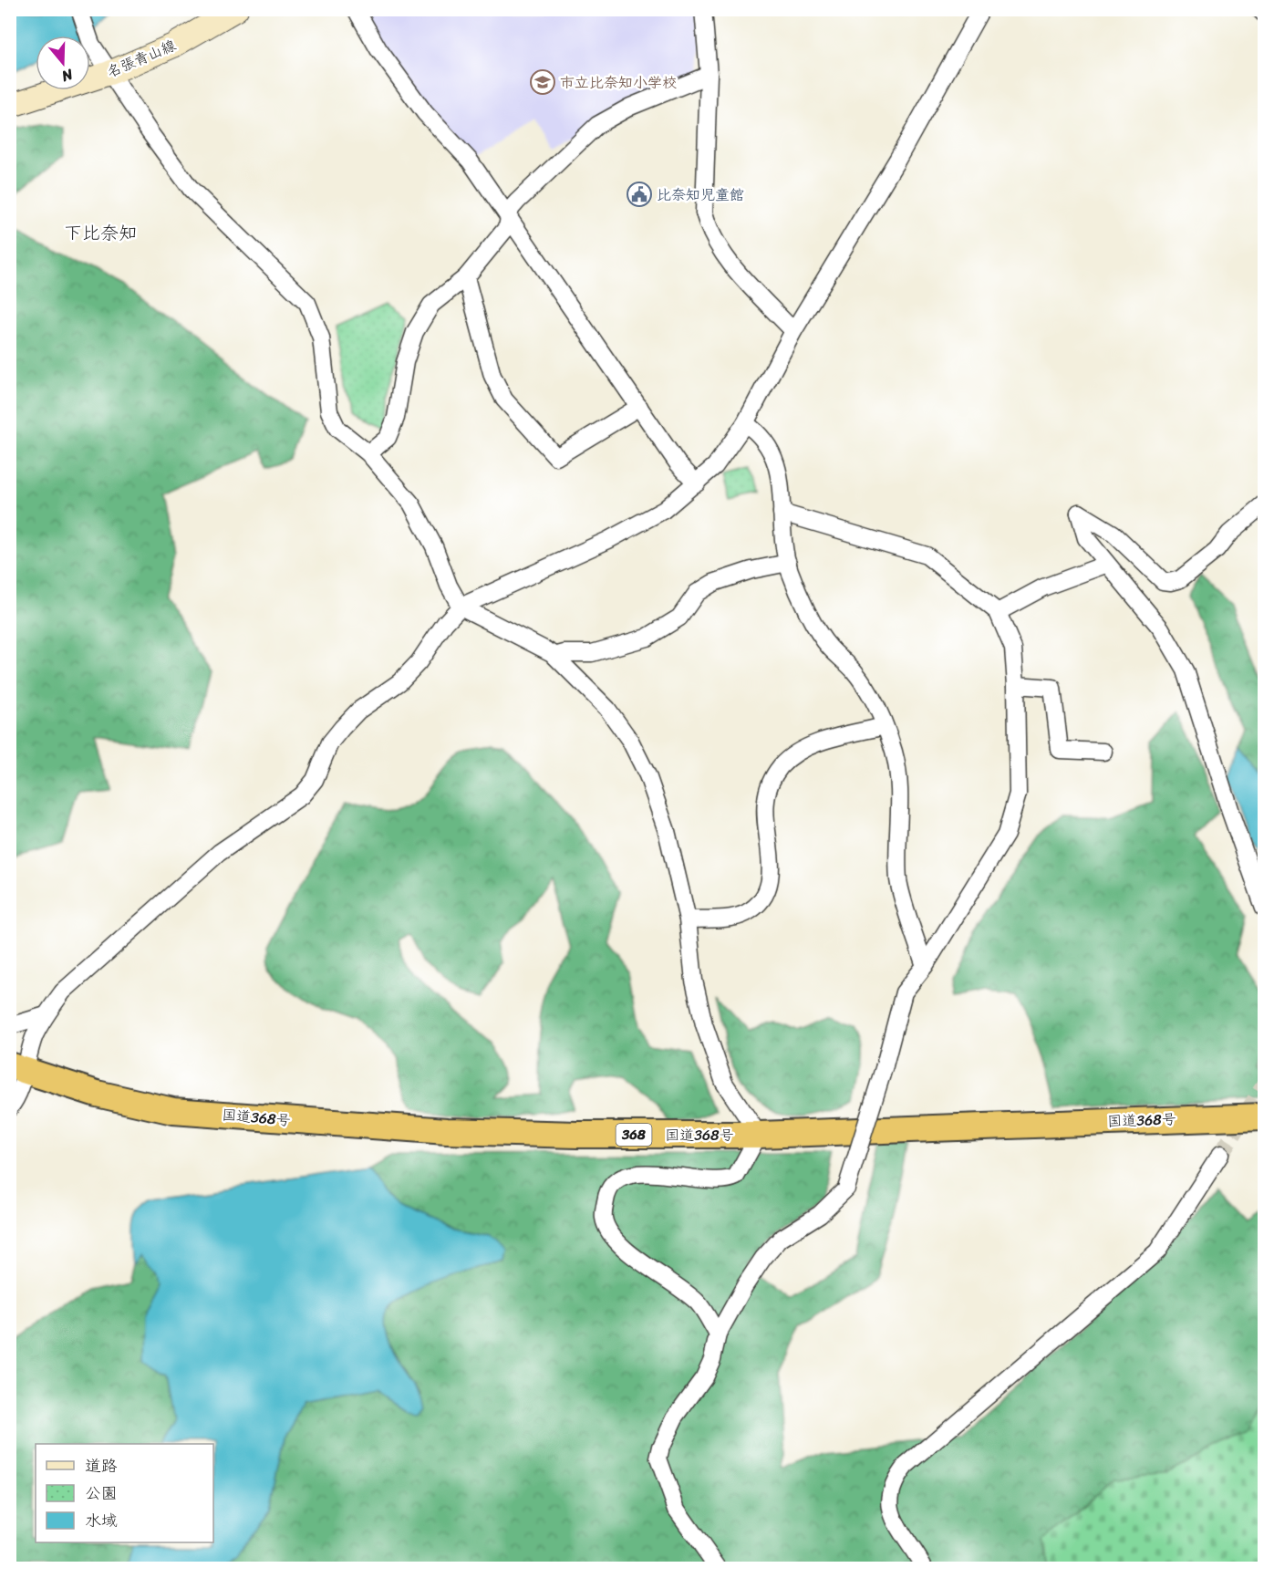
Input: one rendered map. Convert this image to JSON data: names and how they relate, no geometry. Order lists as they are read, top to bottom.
{
  "streets": {
    "highway": ["国道368号", "368"],
    "main road": ["名張青山線"]
  },
  "districts": ["下比奈知"],
  "places": {
    "school or university": ["市立比奈知小学校"],
    "public building": ["比奈知児童館"]
  },
  "legend": ["道路", "公園", "水域"],
  "north": "bottom"
}
